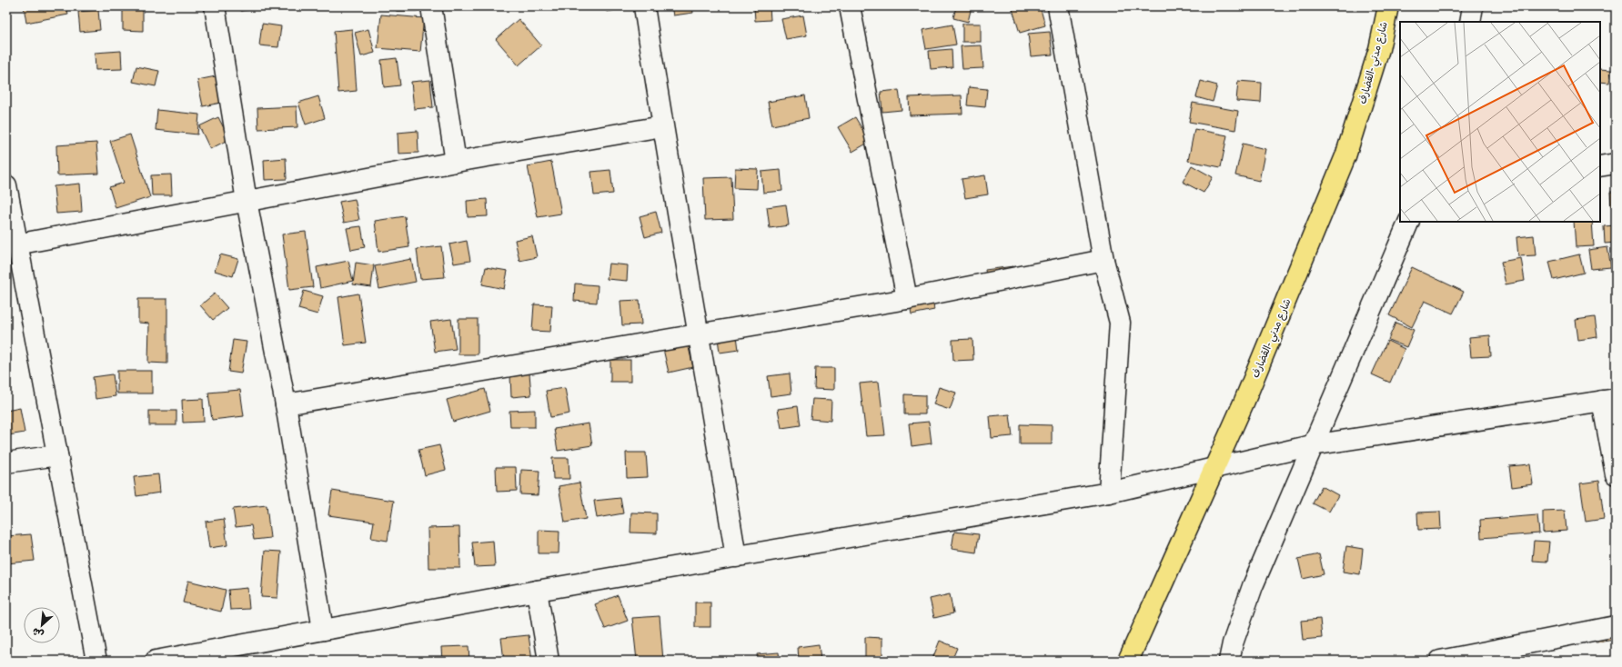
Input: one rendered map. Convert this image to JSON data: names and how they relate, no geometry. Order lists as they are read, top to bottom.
{
  "streets": {
    "highway": ["شارع مدني -القضارف"]
  },
  "north": "bottom left"
}
